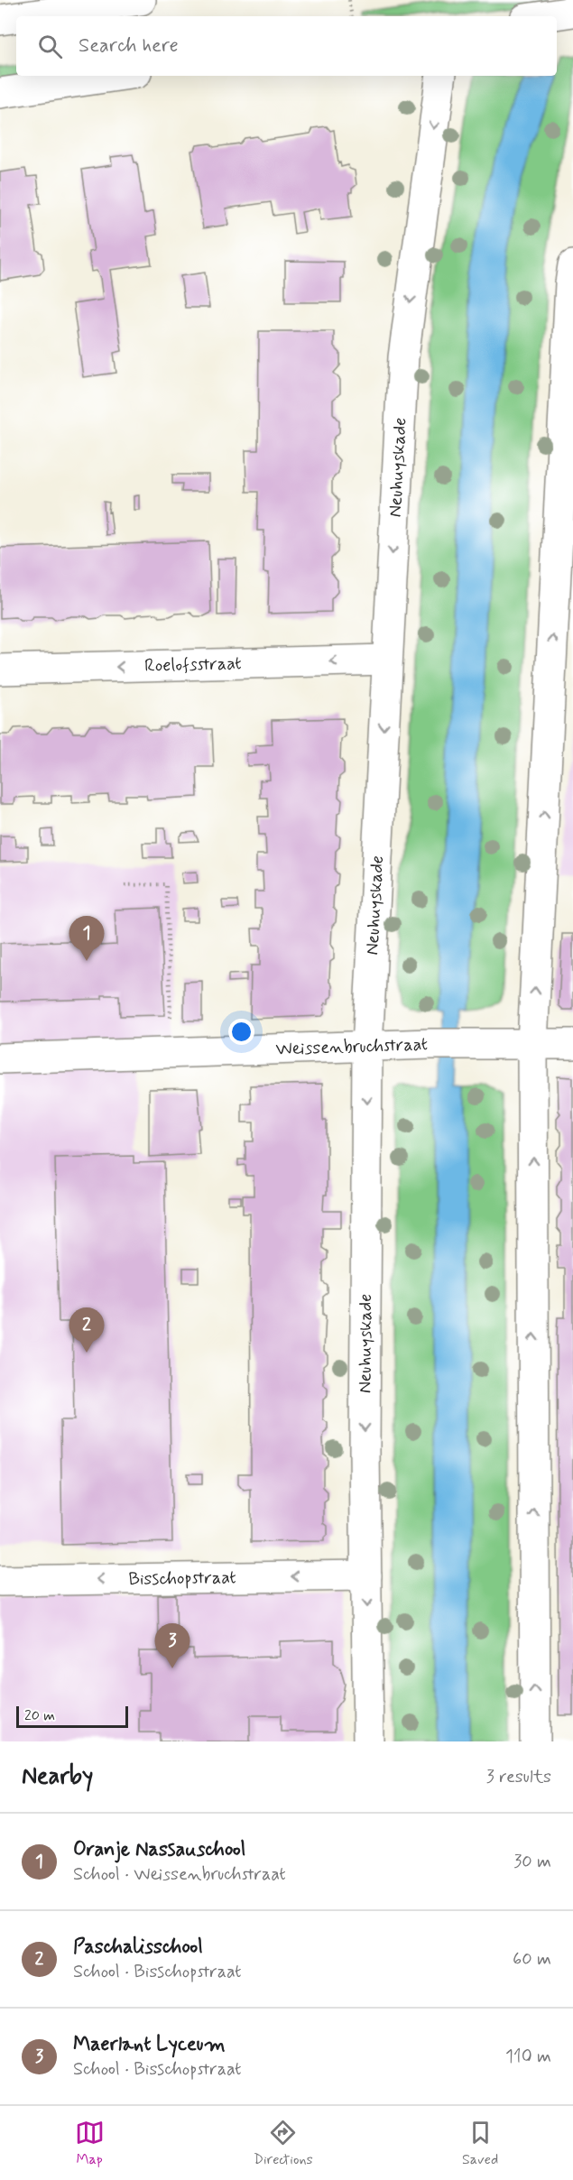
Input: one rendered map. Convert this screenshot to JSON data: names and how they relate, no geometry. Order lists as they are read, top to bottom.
{
  "streets": {
    "street": [
      "Neuhuyskade",
      "Roelofsstraat",
      "Weissenbruchstraat",
      "Bisschopstraat"
    ]
  },
  "crossings": [
    ["Neuhuyskade", "Roelofsstraat"],
    ["Neuhuyskade", "Weissenbruchstraat"],
    ["Neuhuyskade", "Bisschopstraat"]
  ],
  "one_way": ["Roelofsstraat", "Bisschopstraat"],
  "scale_bar": "20 m",
  "page": {
    "search": "Search here",
    "pins": ["1", "2", "3"],
    "scale": "20 m",
    "heading": ["Nearby", "3 results"],
    "list": [
      {
        "mark": "1",
        "name": "Oranje Nassauschool",
        "note": "School · Weissenbruchstraat",
        "value": "30 m"
      },
      {
        "mark": "2",
        "name": "Paschalisschool",
        "note": "School · Bisschopstraat",
        "value": "60 m"
      },
      {
        "mark": "3",
        "name": "Maerlant Lyceum",
        "note": "School · Bisschopstraat",
        "value": "110 m"
      }
    ],
    "nav": ["Map", "Directions", "Saved"]
  }
}
